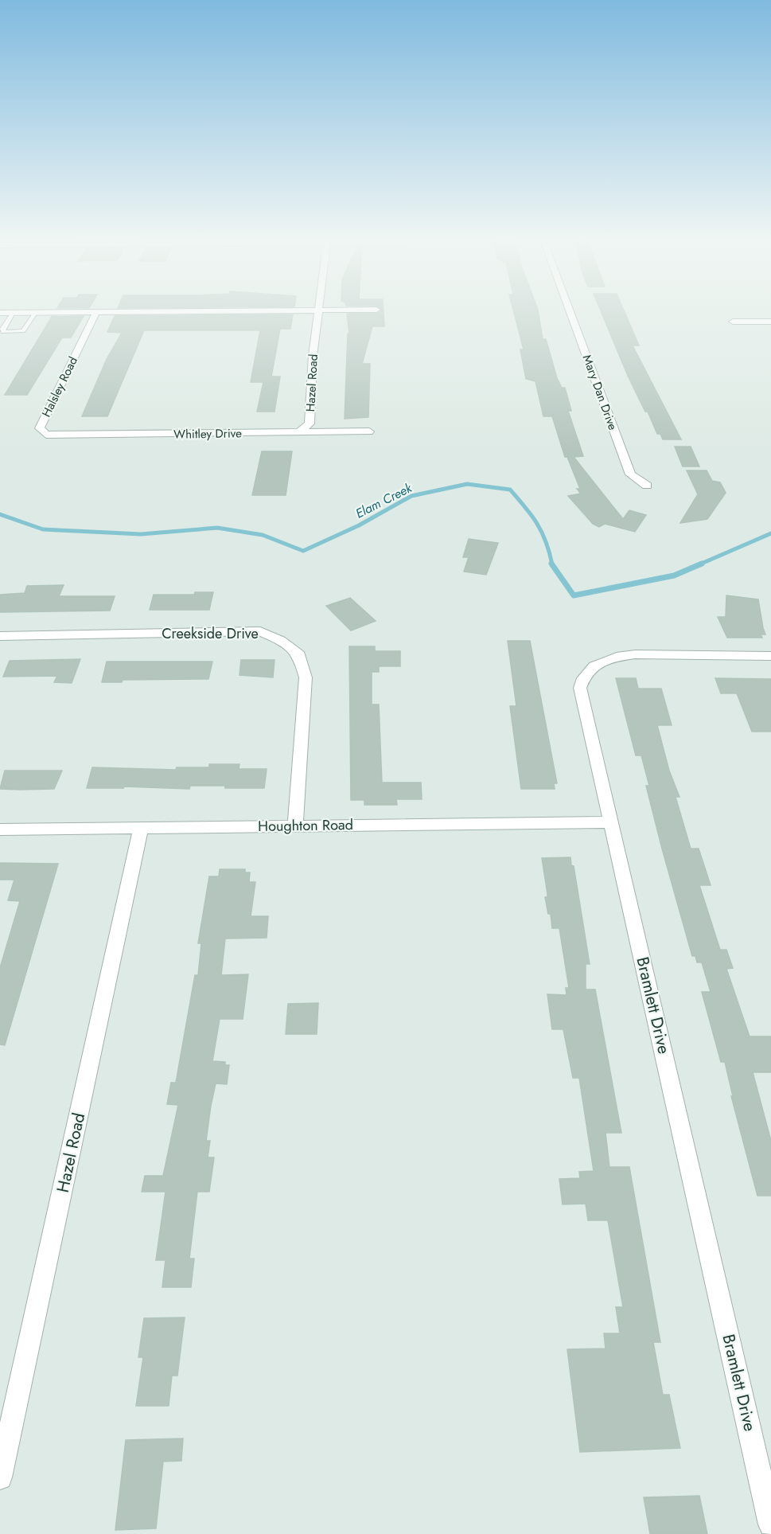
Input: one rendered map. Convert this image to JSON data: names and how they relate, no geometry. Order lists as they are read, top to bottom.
{
  "streets": {
    "street": [
      "Hazel Road",
      "Halsley Road",
      "Mary Dan Drive",
      "Whitley Drive",
      "Creekside Drive",
      "Houghton Road",
      "Bramlett Drive"
    ]
  },
  "crossings": [
    ["Hazel Road", "Whitley Drive"],
    ["Hazel Road", "Houghton Road"],
    ["Halsley Road", "Whitley Drive"],
    ["Creekside Drive", "Houghton Road"],
    ["Houghton Road", "Bramlett Drive"]
  ],
  "water": ["Elam Creek"]
}
